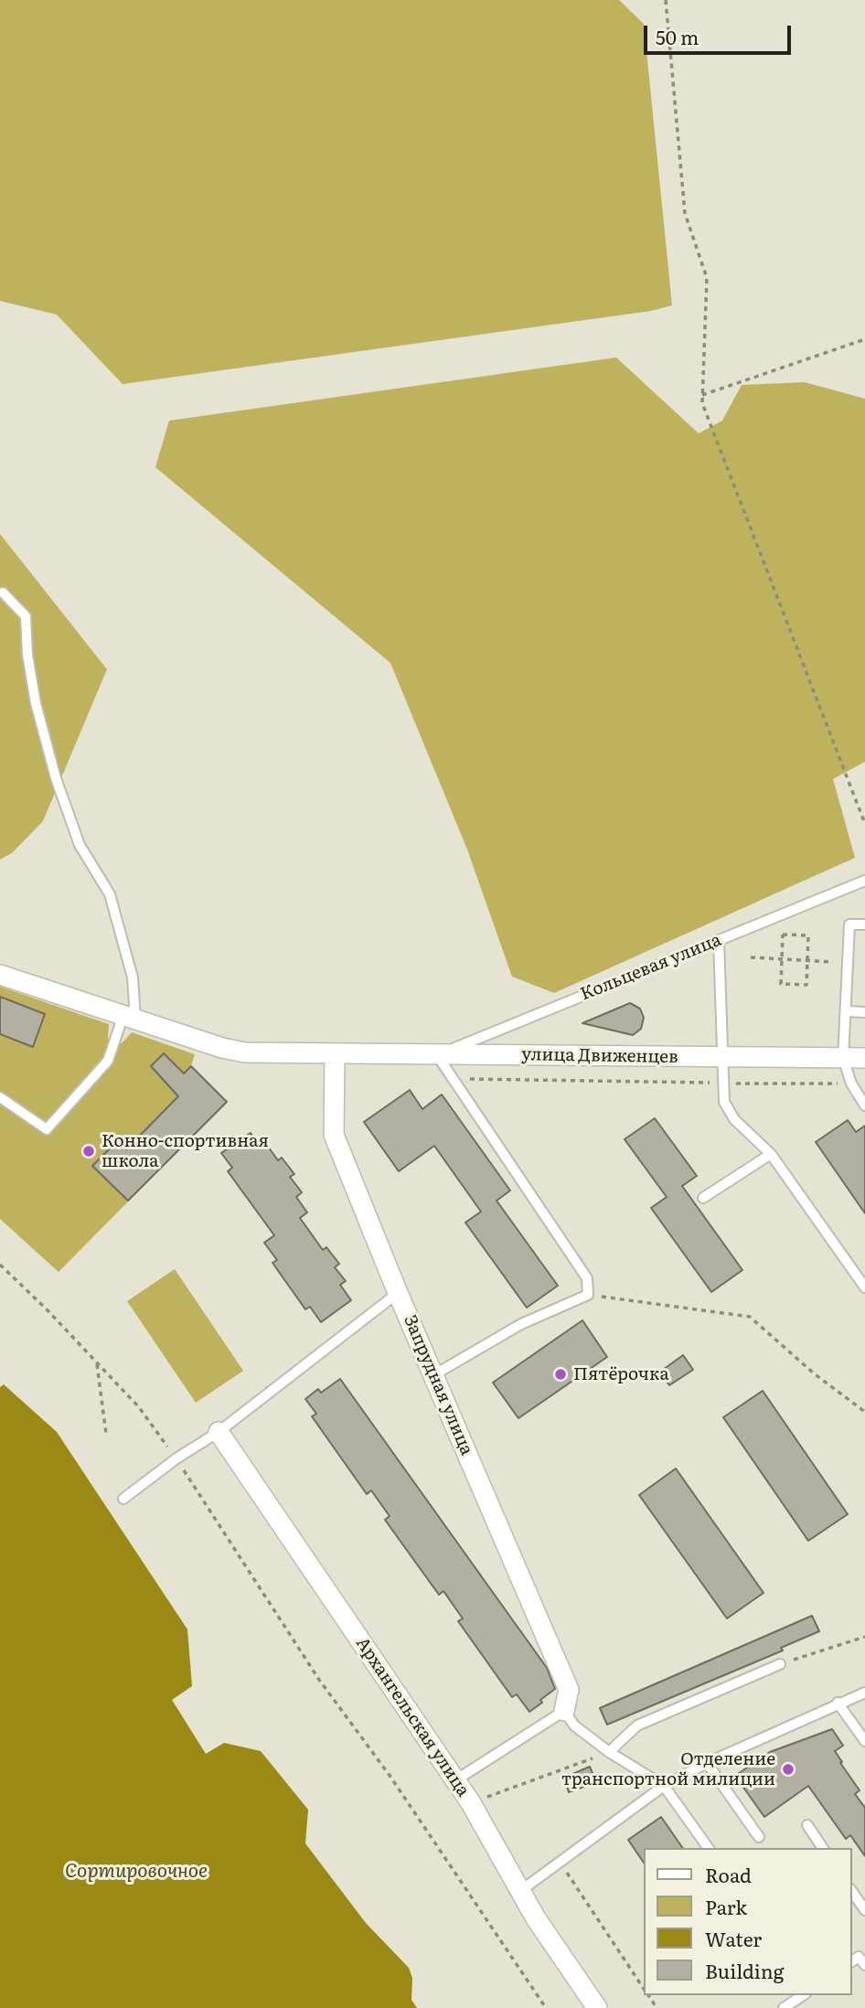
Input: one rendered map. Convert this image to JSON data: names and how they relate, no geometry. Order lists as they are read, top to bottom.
{
  "streets": {
    "street": ["улица Движенцев", "Запрудная улица", "Архангельская улица"],
    "lane": ["Кольцевая улица"]
  },
  "crossings": [
    ["Кольцевая улица", "улица Движенцев"],
    ["улица Движенцев", "Запрудная улица"]
  ],
  "water": ["Сортировочное"],
  "places": ["Конно-спортивная школа", "Пятёрочка", "Отделение транспортной милиции"],
  "legend": [
    "Road",
    "Park",
    "Water",
    "Building"
  ],
  "scale_bar": "50 m"
}
